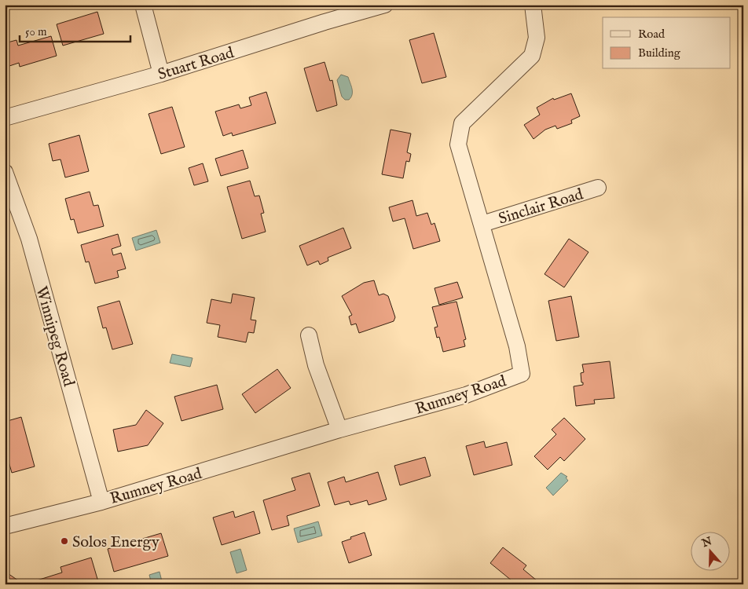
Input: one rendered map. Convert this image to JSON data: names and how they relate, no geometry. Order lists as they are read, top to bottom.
{
  "streets": {
    "street": [
      "Stuart Road",
      "Sinclair Road",
      "Winnipeg Road",
      "Rumney Road"
    ]
  },
  "crossings": [
    ["Sinclair Road", "Rumney Road"],
    ["Winnipeg Road", "Rumney Road"]
  ],
  "places": ["Solos Energy"],
  "legend": ["Road", "Building"],
  "scale_bar": "50 m",
  "north": "top"
}
